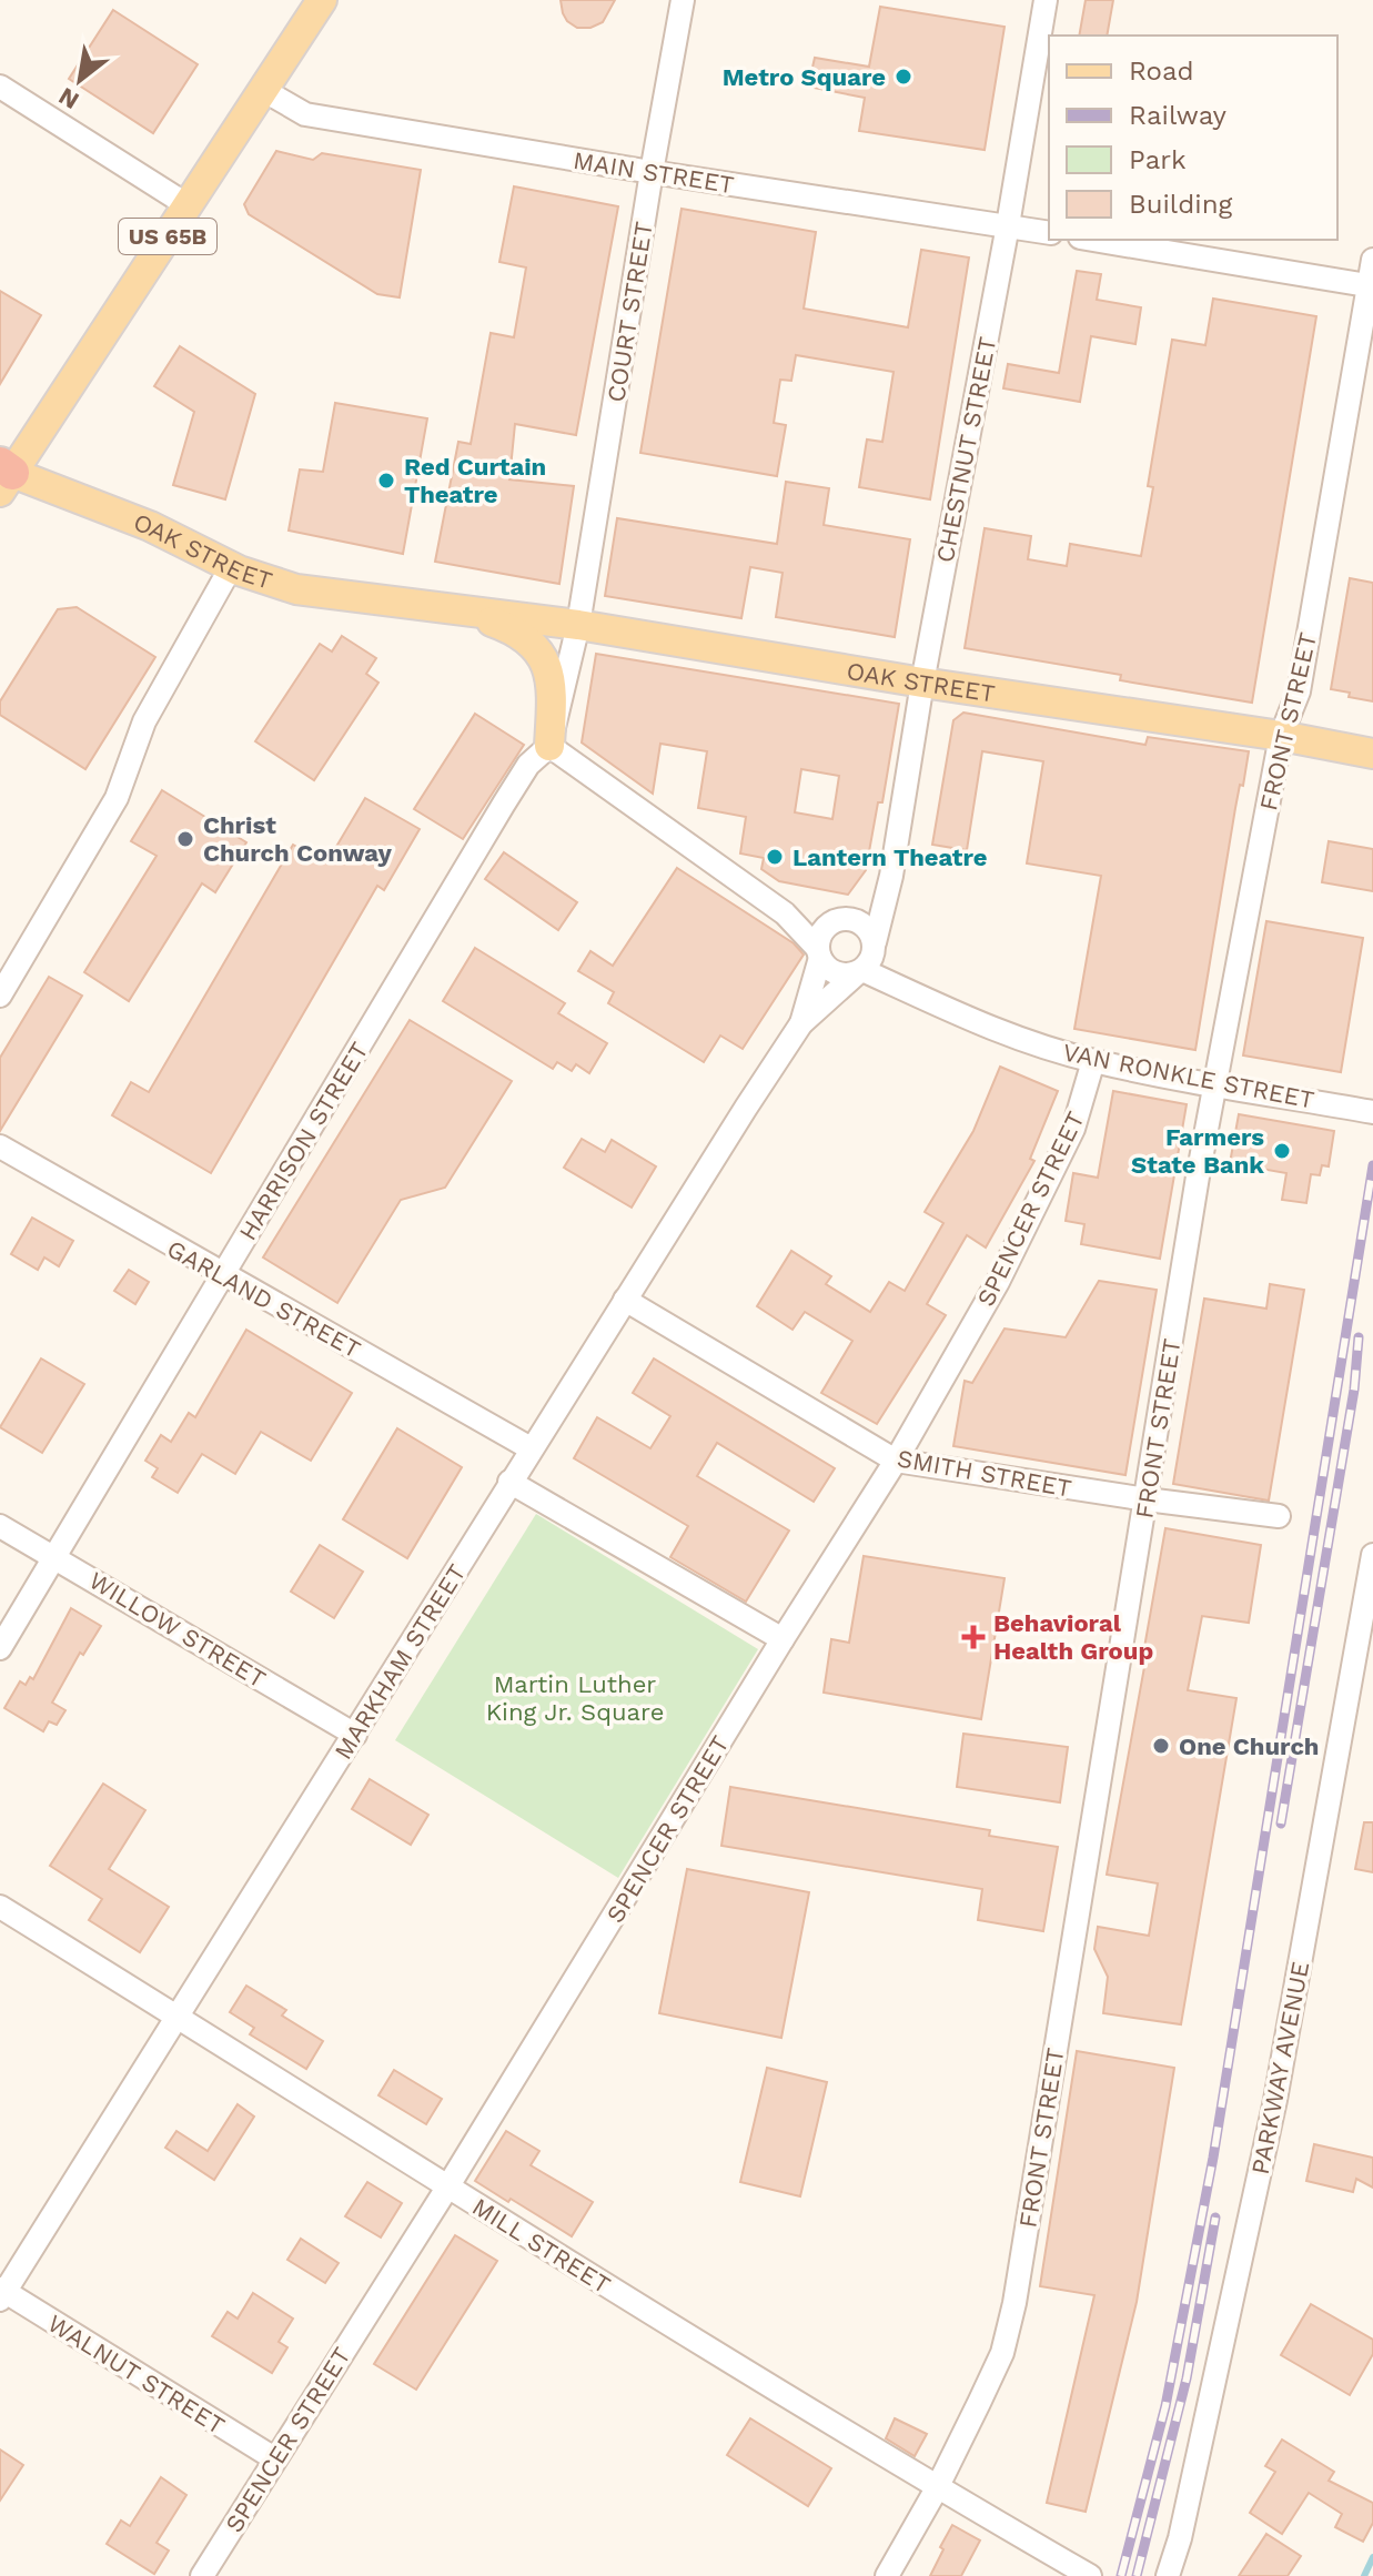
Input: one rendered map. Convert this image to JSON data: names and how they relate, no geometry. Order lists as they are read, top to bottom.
{
  "streets": {
    "main road": ["US 65B", "OAK STREET"],
    "street": [
      "MAIN STREET",
      "COURT STREET",
      "CHESTNUT STREET",
      "FRONT STREET",
      "VAN RONKLE STREET",
      "HARRISON STREET",
      "SPENCER STREET",
      "GARLAND STREET",
      "SMITH STREET",
      "WILLOW STREET",
      "MARKHAM STREET",
      "PARKWAY AVENUE",
      "MILL STREET",
      "WALNUT STREET"
    ]
  },
  "crossings": [
    ["MAIN STREET", "US 65B"],
    ["MAIN STREET", "COURT STREET"],
    ["MAIN STREET", "CHESTNUT STREET"],
    ["US 65B", "OAK STREET"],
    ["COURT STREET", "OAK STREET"],
    ["COURT STREET", "HARRISON STREET"],
    ["CHESTNUT STREET", "OAK STREET"],
    ["CHESTNUT STREET", "VAN RONKLE STREET"],
    ["CHESTNUT STREET", "MARKHAM STREET"],
    ["OAK STREET", "FRONT STREET"],
    ["OAK STREET", "HARRISON STREET"],
    ["FRONT STREET", "VAN RONKLE STREET"],
    ["FRONT STREET", "SMITH STREET"],
    ["FRONT STREET", "MILL STREET"],
    ["VAN RONKLE STREET", "SPENCER STREET"],
    ["VAN RONKLE STREET", "MARKHAM STREET"],
    ["HARRISON STREET", "GARLAND STREET"],
    ["HARRISON STREET", "WILLOW STREET"],
    ["SPENCER STREET", "SMITH STREET"],
    ["SPENCER STREET", "MILL STREET"],
    ["SPENCER STREET", "WALNUT STREET"],
    ["GARLAND STREET", "MARKHAM STREET"],
    ["SMITH STREET", "MARKHAM STREET"],
    ["WILLOW STREET", "MARKHAM STREET"],
    ["MARKHAM STREET", "MILL STREET"],
    ["MARKHAM STREET", "WALNUT STREET"]
  ],
  "parks": ["Martin Luther King Jr. Square"],
  "places": {
    "other": [
      "Metro Square",
      "Red Curtain Theatre",
      "Christ Church Conway",
      "Lantern Theatre",
      "Farmers State Bank",
      "One Church"
    ],
    "health": ["Behavioral Health Group"]
  },
  "legend": [
    "Road",
    "Railway",
    "Park",
    "Building"
  ],
  "north": "bottom left"
}
